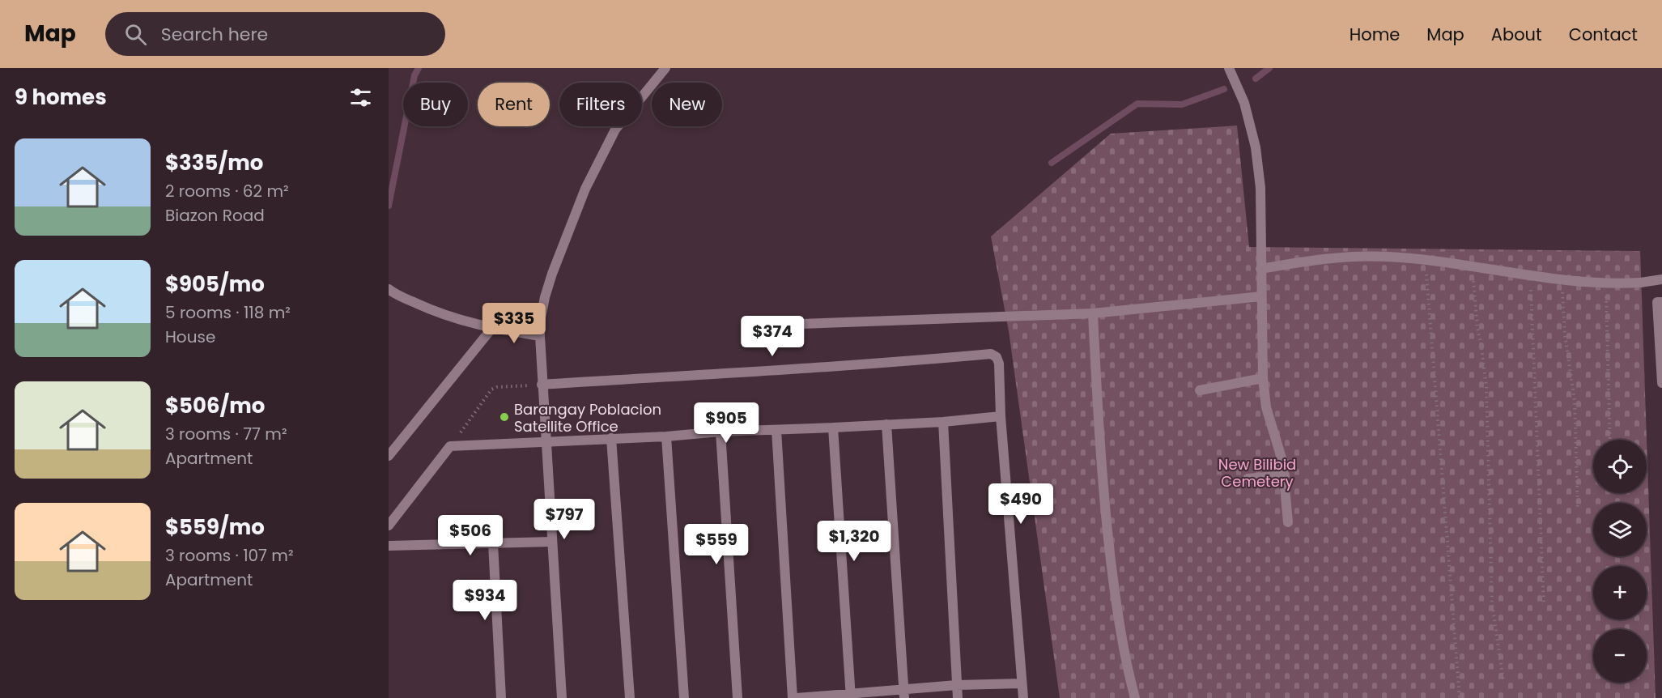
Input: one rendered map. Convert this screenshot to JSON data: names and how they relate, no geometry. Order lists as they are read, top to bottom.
{
  "parks": ["New Bilibid Cemetery"],
  "places": ["Barangay Poblacion Satellite Office"],
  "page": {
    "header": "Map",
    "search": "Search here",
    "nav": [
      "Home",
      "Map",
      "About",
      "Contact"
    ],
    "heading": "9 homes",
    "chip": [
      "Buy",
      "Rent",
      "Filters",
      "New"
    ],
    "list": [
      {
        "name": "$335/mo",
        "note": "2 rooms · 62 m² · Biazon Road"
      },
      {
        "name": "$905/mo",
        "note": "5 rooms · 118 m² · House"
      },
      {
        "name": "$506/mo",
        "note": "3 rooms · 77 m² · Apartment"
      },
      {
        "name": "$559/mo",
        "note": "3 rooms · 107 m² · Apartment"
      }
    ],
    "price": [
      "$335",
      "$374",
      "$905",
      "$490",
      "$797",
      "$506",
      "$1,320",
      "$559",
      "$934"
    ],
    "map_buttons": ["+", "−"]
  }
}
